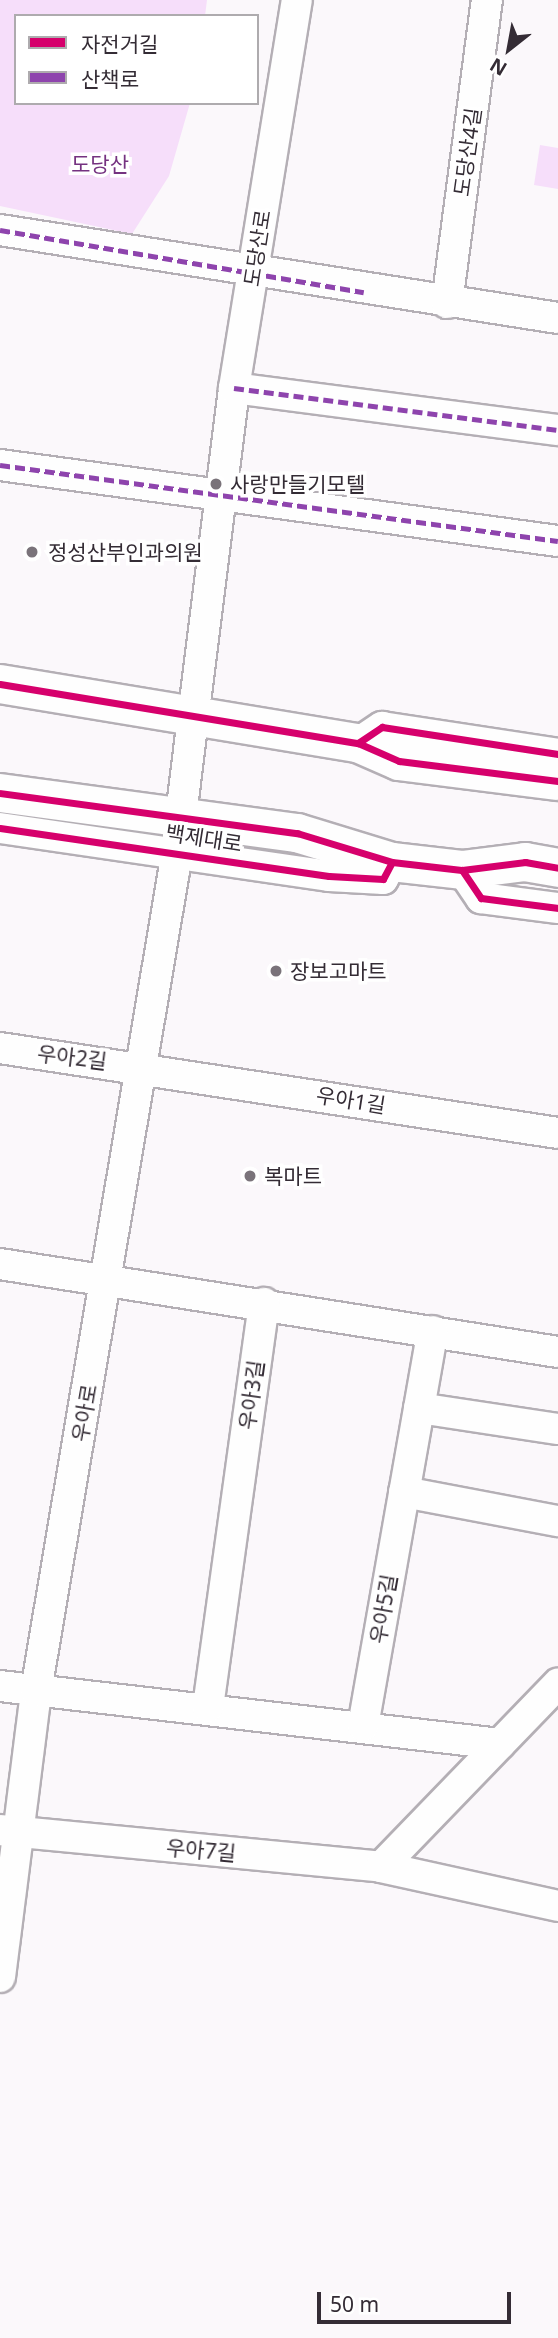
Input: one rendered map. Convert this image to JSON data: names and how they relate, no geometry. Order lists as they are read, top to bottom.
{
  "streets": {
    "street": [
      "도당산4길",
      "도당산로",
      "백제대로",
      "우아2길",
      "우아1길",
      "우아3길",
      "우아로",
      "우아5길",
      "우아7길"
    ]
  },
  "crossings": [
    ["도당산로", "백제대로"],
    ["도당산로", "우아로"],
    ["백제대로", "우아로"],
    ["우아2길", "우아1길"],
    ["우아2길", "우아로"],
    ["우아1길", "우아로"],
    ["우아로", "우아7길"]
  ],
  "parks": ["도당산"],
  "places": [
    "사랑만들기모텔",
    "정성산부인과의원",
    "장보고마트",
    "복마트"
  ],
  "legend": ["자전거길", "산책로"],
  "scale_bar": "50 m",
  "north": "bottom left"
}
